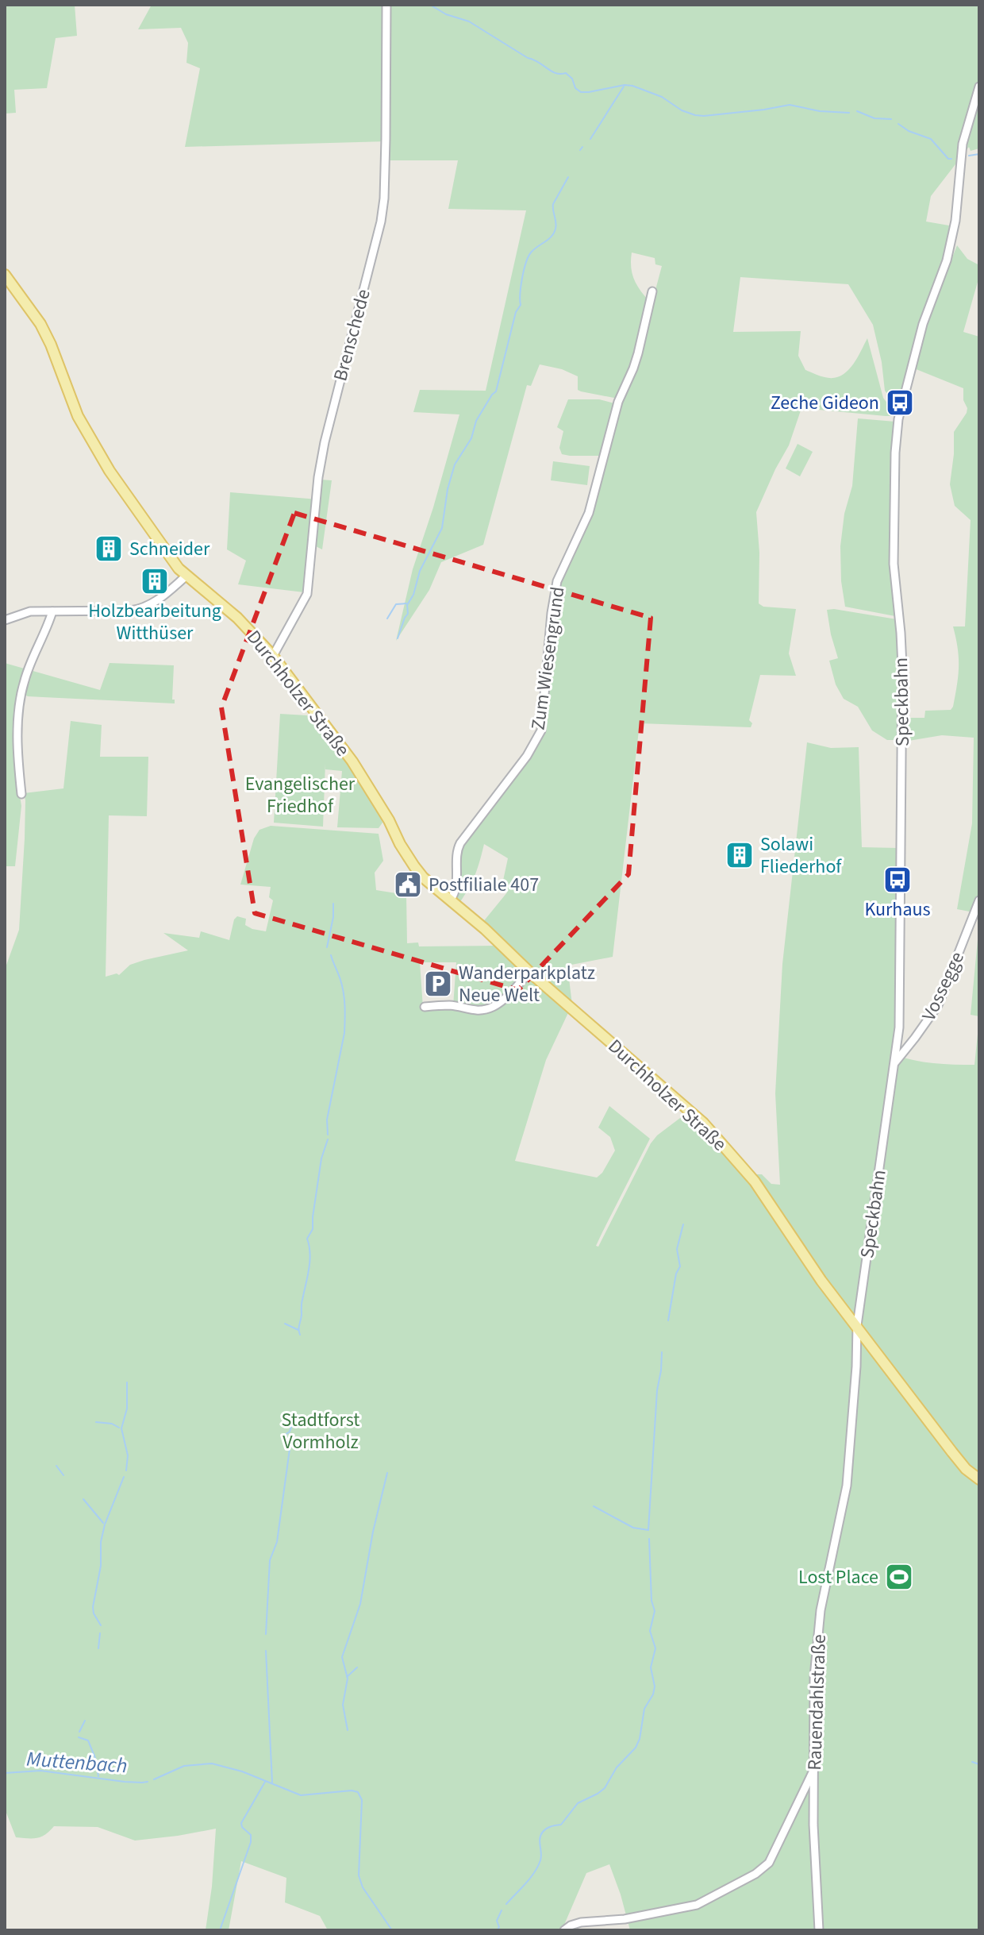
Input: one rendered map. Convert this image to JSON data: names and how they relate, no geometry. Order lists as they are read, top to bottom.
{
  "streets": {
    "main road": ["Durchholzer Straße"],
    "street": [
      "Brenschede",
      "Zum Wiesengrund",
      "Speckbahn",
      "Vossegge",
      "Rauendahlstraße"
    ]
  },
  "crossings": [
    ["Brenschede", "Durchholzer Straße"],
    ["Zum Wiesengrund", "Durchholzer Straße"],
    ["Durchholzer Straße", "Speckbahn"],
    ["Durchholzer Straße", "Rauendahlstraße"],
    ["Speckbahn", "Vossegge"],
    ["Speckbahn", "Rauendahlstraße"]
  ],
  "water": ["Muttenbach"],
  "parks": ["Evangelischer Friedhof", "Stadtforst Vormholz"],
  "places": {
    "bus stop": ["Zeche Gideon", "Kurhaus"],
    "building": ["Schneider", "Holzbearbeitung Witthüser", "Solawi Fliederhof"],
    "public building": ["Postfiliale 407"],
    "parking": ["Wanderparkplatz Neue Welt"],
    "sports": ["Lost Place"]
  }
}
